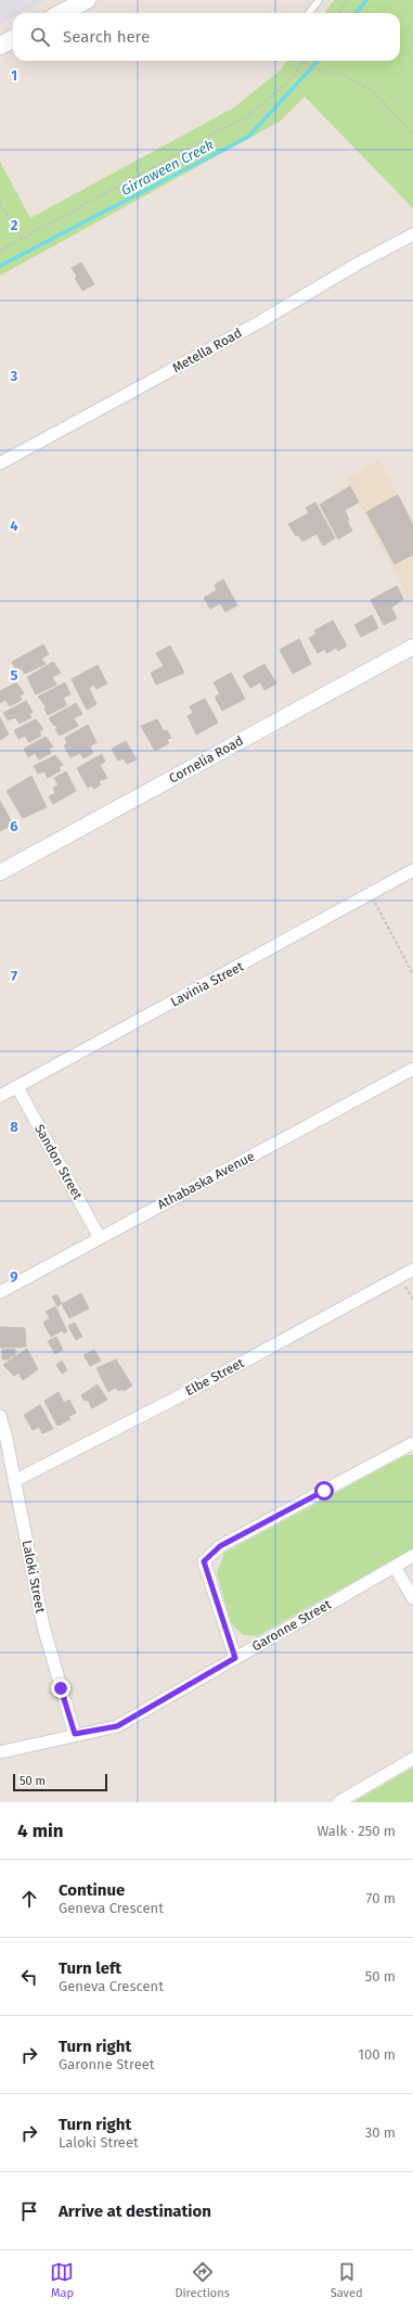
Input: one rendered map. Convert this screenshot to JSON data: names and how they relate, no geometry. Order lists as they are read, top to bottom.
{
  "streets": {
    "street": [
      "Metella Road",
      "Cornelia Road",
      "Lavinia Street",
      "Sandon Street",
      "Athabaska Avenue",
      "Elbe Street",
      "Laloki Street",
      "Garonne Street"
    ]
  },
  "crossings": [
    ["Lavinia Street", "Sandon Street"],
    ["Sandon Street", "Athabaska Avenue"],
    ["Elbe Street", "Laloki Street"],
    ["Laloki Street", "Garonne Street"]
  ],
  "water": ["Girraween Creek"],
  "scale_bar": "50 m",
  "page": {
    "search": "Search here",
    "scale": "50 m",
    "heading": ["4 min", "Walk · 250 m"],
    "list": [
      ["Continue", "Geneva Crescent", "70 m"],
      ["Turn left", "Geneva Crescent", "50 m"],
      ["Turn right", "Garonne Street", "100 m"],
      ["Turn right", "Laloki Street", "30 m"],
      "Arrive at destination"
    ],
    "nav": ["Map", "Directions", "Saved"]
  },
  "grid": {
    "rows": [
      "1",
      "2",
      "3",
      "4",
      "5",
      "6",
      "7",
      "8",
      "9"
    ]
  }
}
